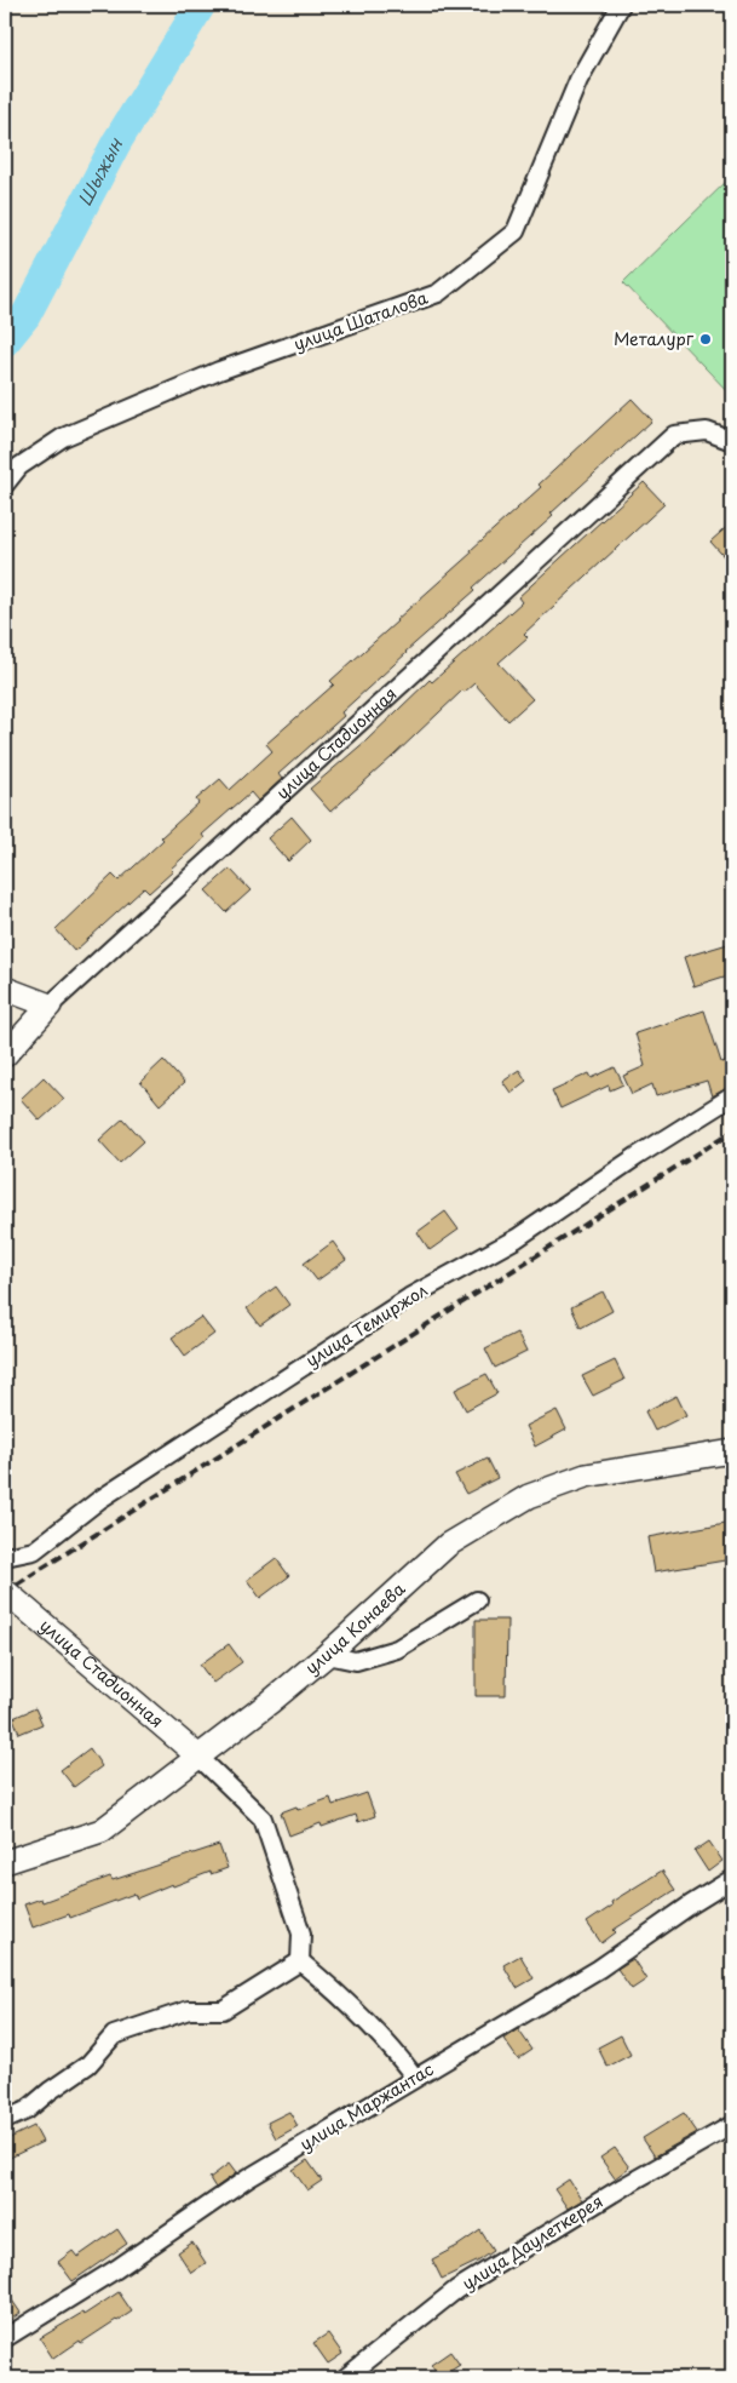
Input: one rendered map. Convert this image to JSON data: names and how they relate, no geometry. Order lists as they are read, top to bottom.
{
  "streets": {
    "street": [
      "улица Шаталова",
      "улица Стадионная",
      "улица Темиржол",
      "улица Конаева",
      "улица Маржантас",
      "улица Даулеткерея"
    ]
  },
  "crossings": [
    ["улица Стадионная", "улица Конаева"]
  ],
  "water": ["Шыжын"],
  "places": ["Металург"]
}
